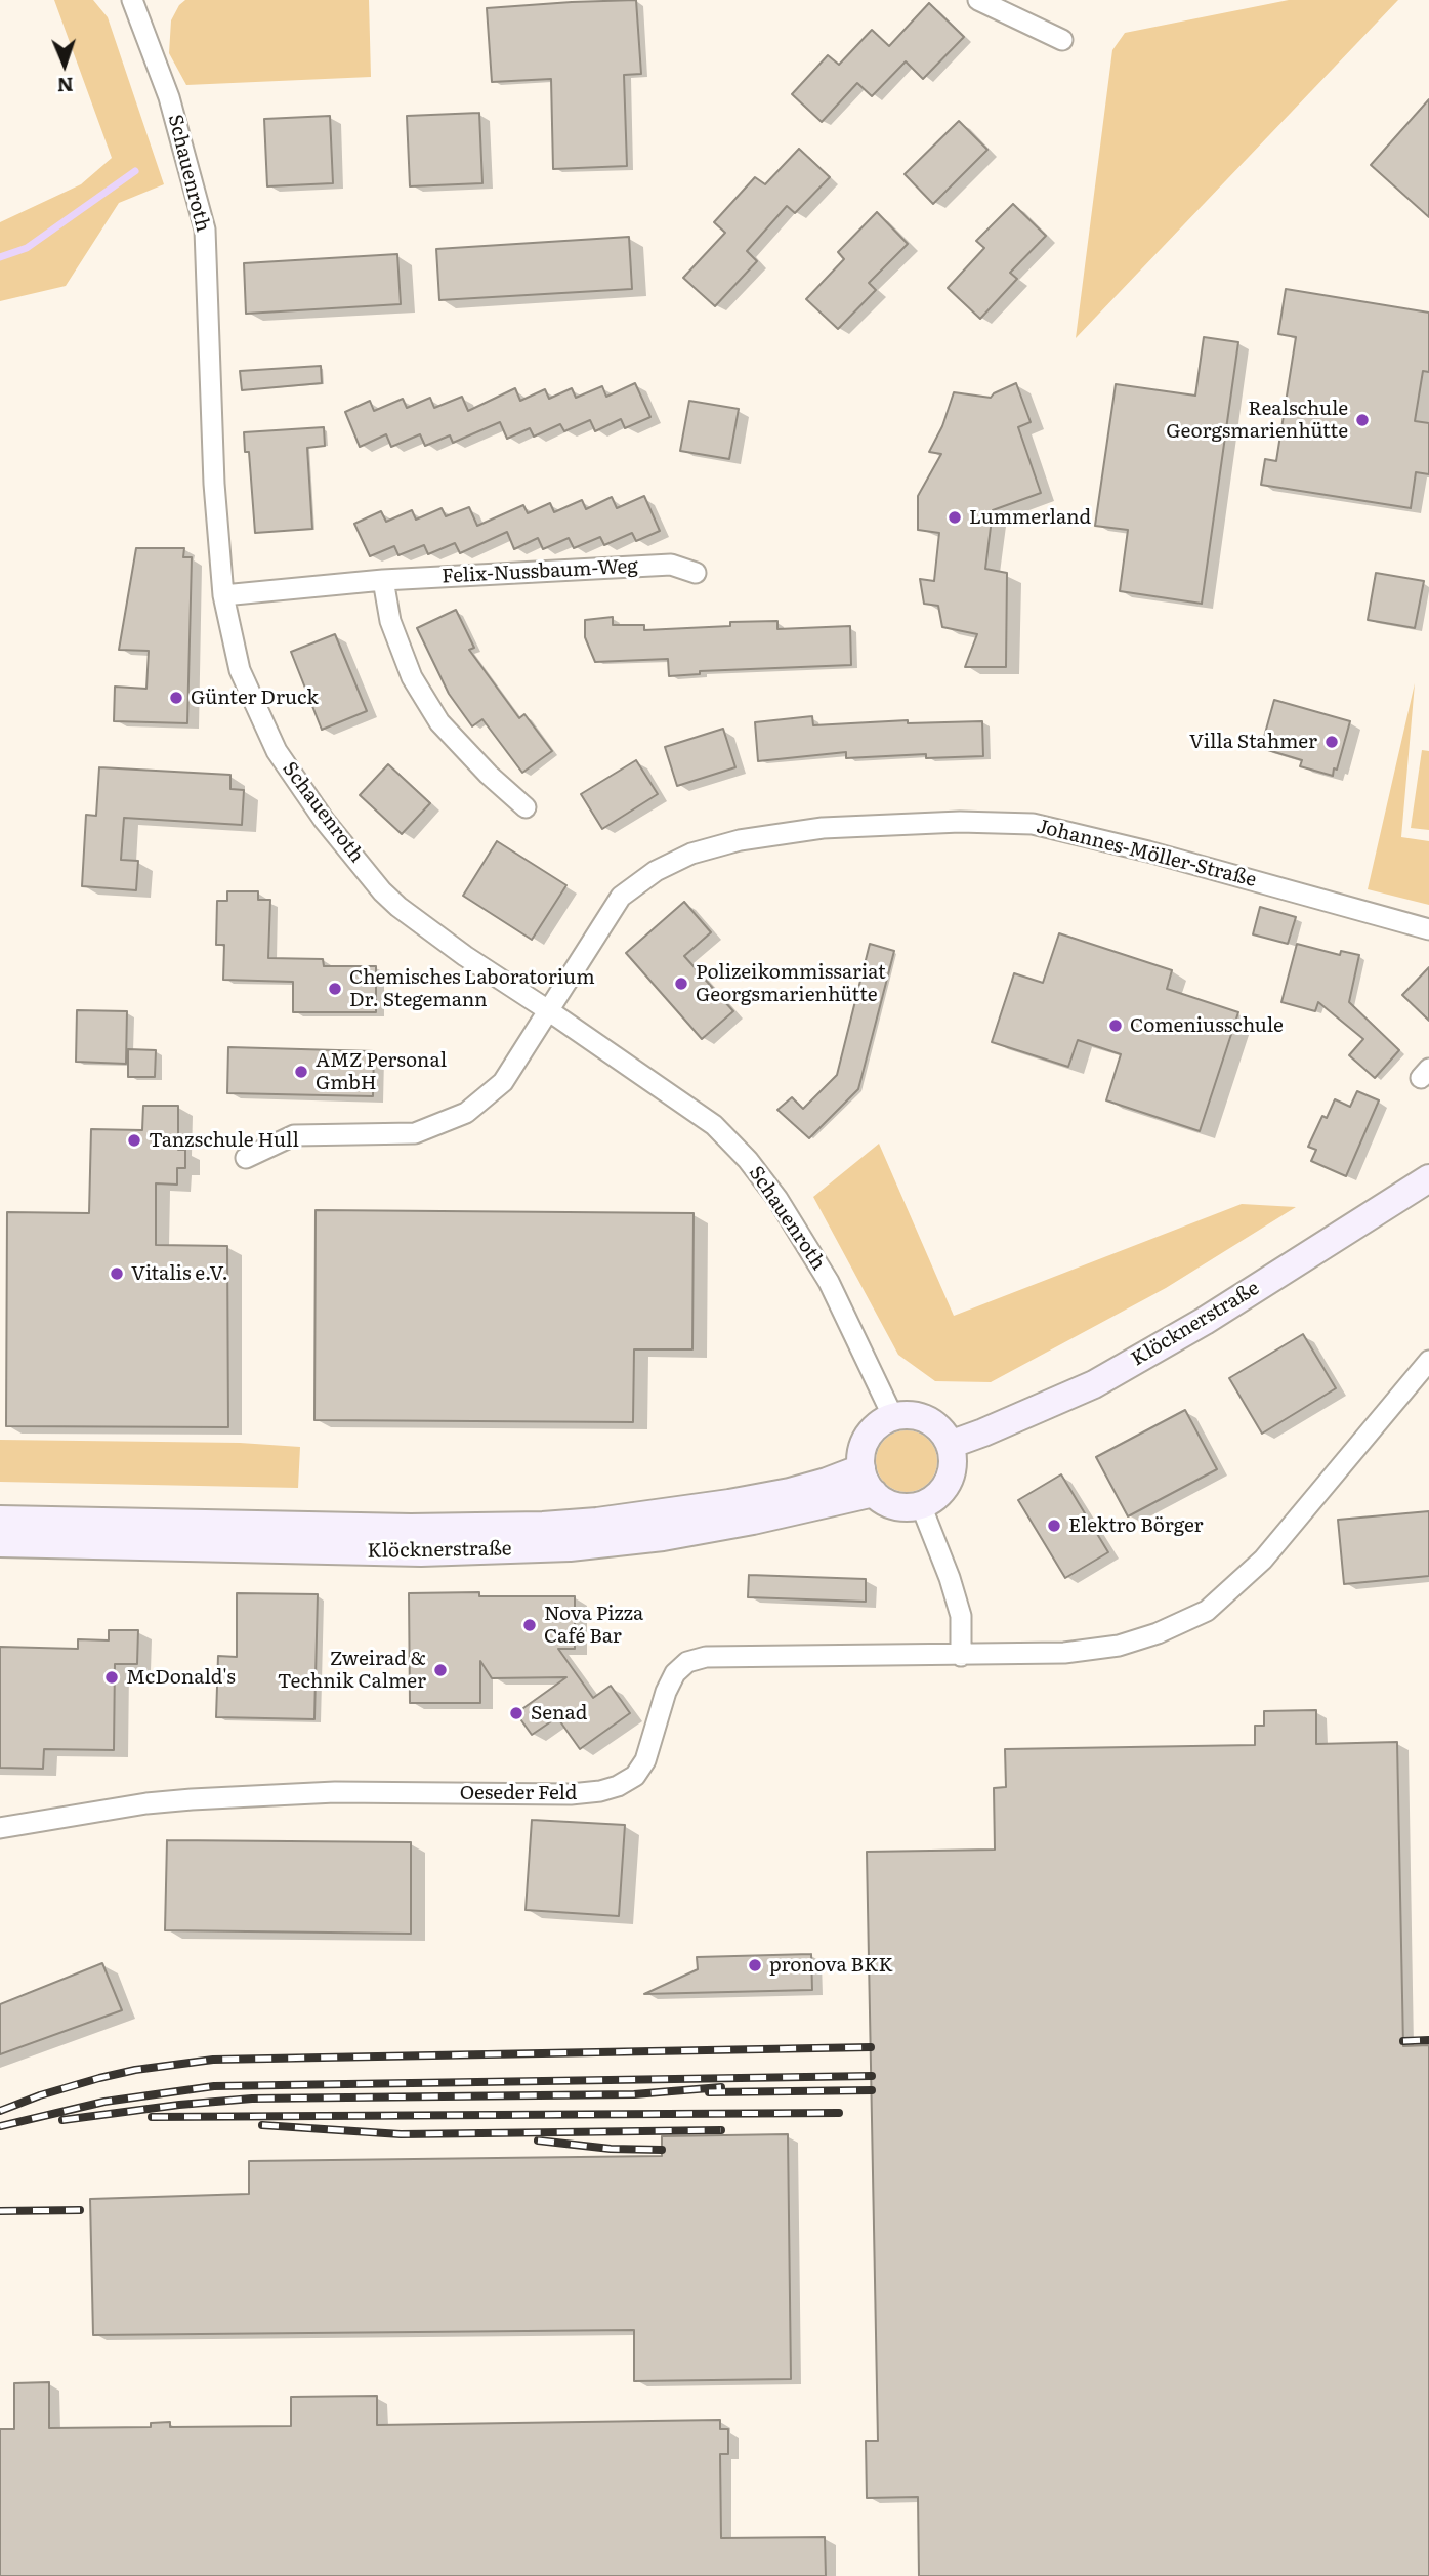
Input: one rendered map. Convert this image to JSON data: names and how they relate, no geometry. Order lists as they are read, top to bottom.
{
  "streets": {
    "main road": ["Klöcknerstraße"],
    "street": [
      "Schauenroth",
      "Felix-Nussbaum-Weg",
      "Johannes-Möller-Straße",
      "Oeseder Feld"
    ]
  },
  "crossings": [
    ["Schauenroth", "Felix-Nussbaum-Weg"],
    ["Schauenroth", "Johannes-Möller-Straße"],
    ["Schauenroth", "Klöcknerstraße"]
  ],
  "places": [
    "Realschule Georgsmarienhütte",
    "Lummerland",
    "Günter Druck",
    "Villa Stahmer",
    "Polizeikommissariat Georgsmarienhütte",
    "Chemisches Laboratorium Dr. Stegemann",
    "Comeniusschule",
    "AMZ Personal GmbH",
    "Tanzschule Hull",
    "Vitalis e.V.",
    "Elektro Börger",
    "Nova Pizza Café Bar",
    "Zweirad & Technik Calmer",
    "McDonald's",
    "Senad",
    "pronova BKK"
  ],
  "north": "bottom"
}
